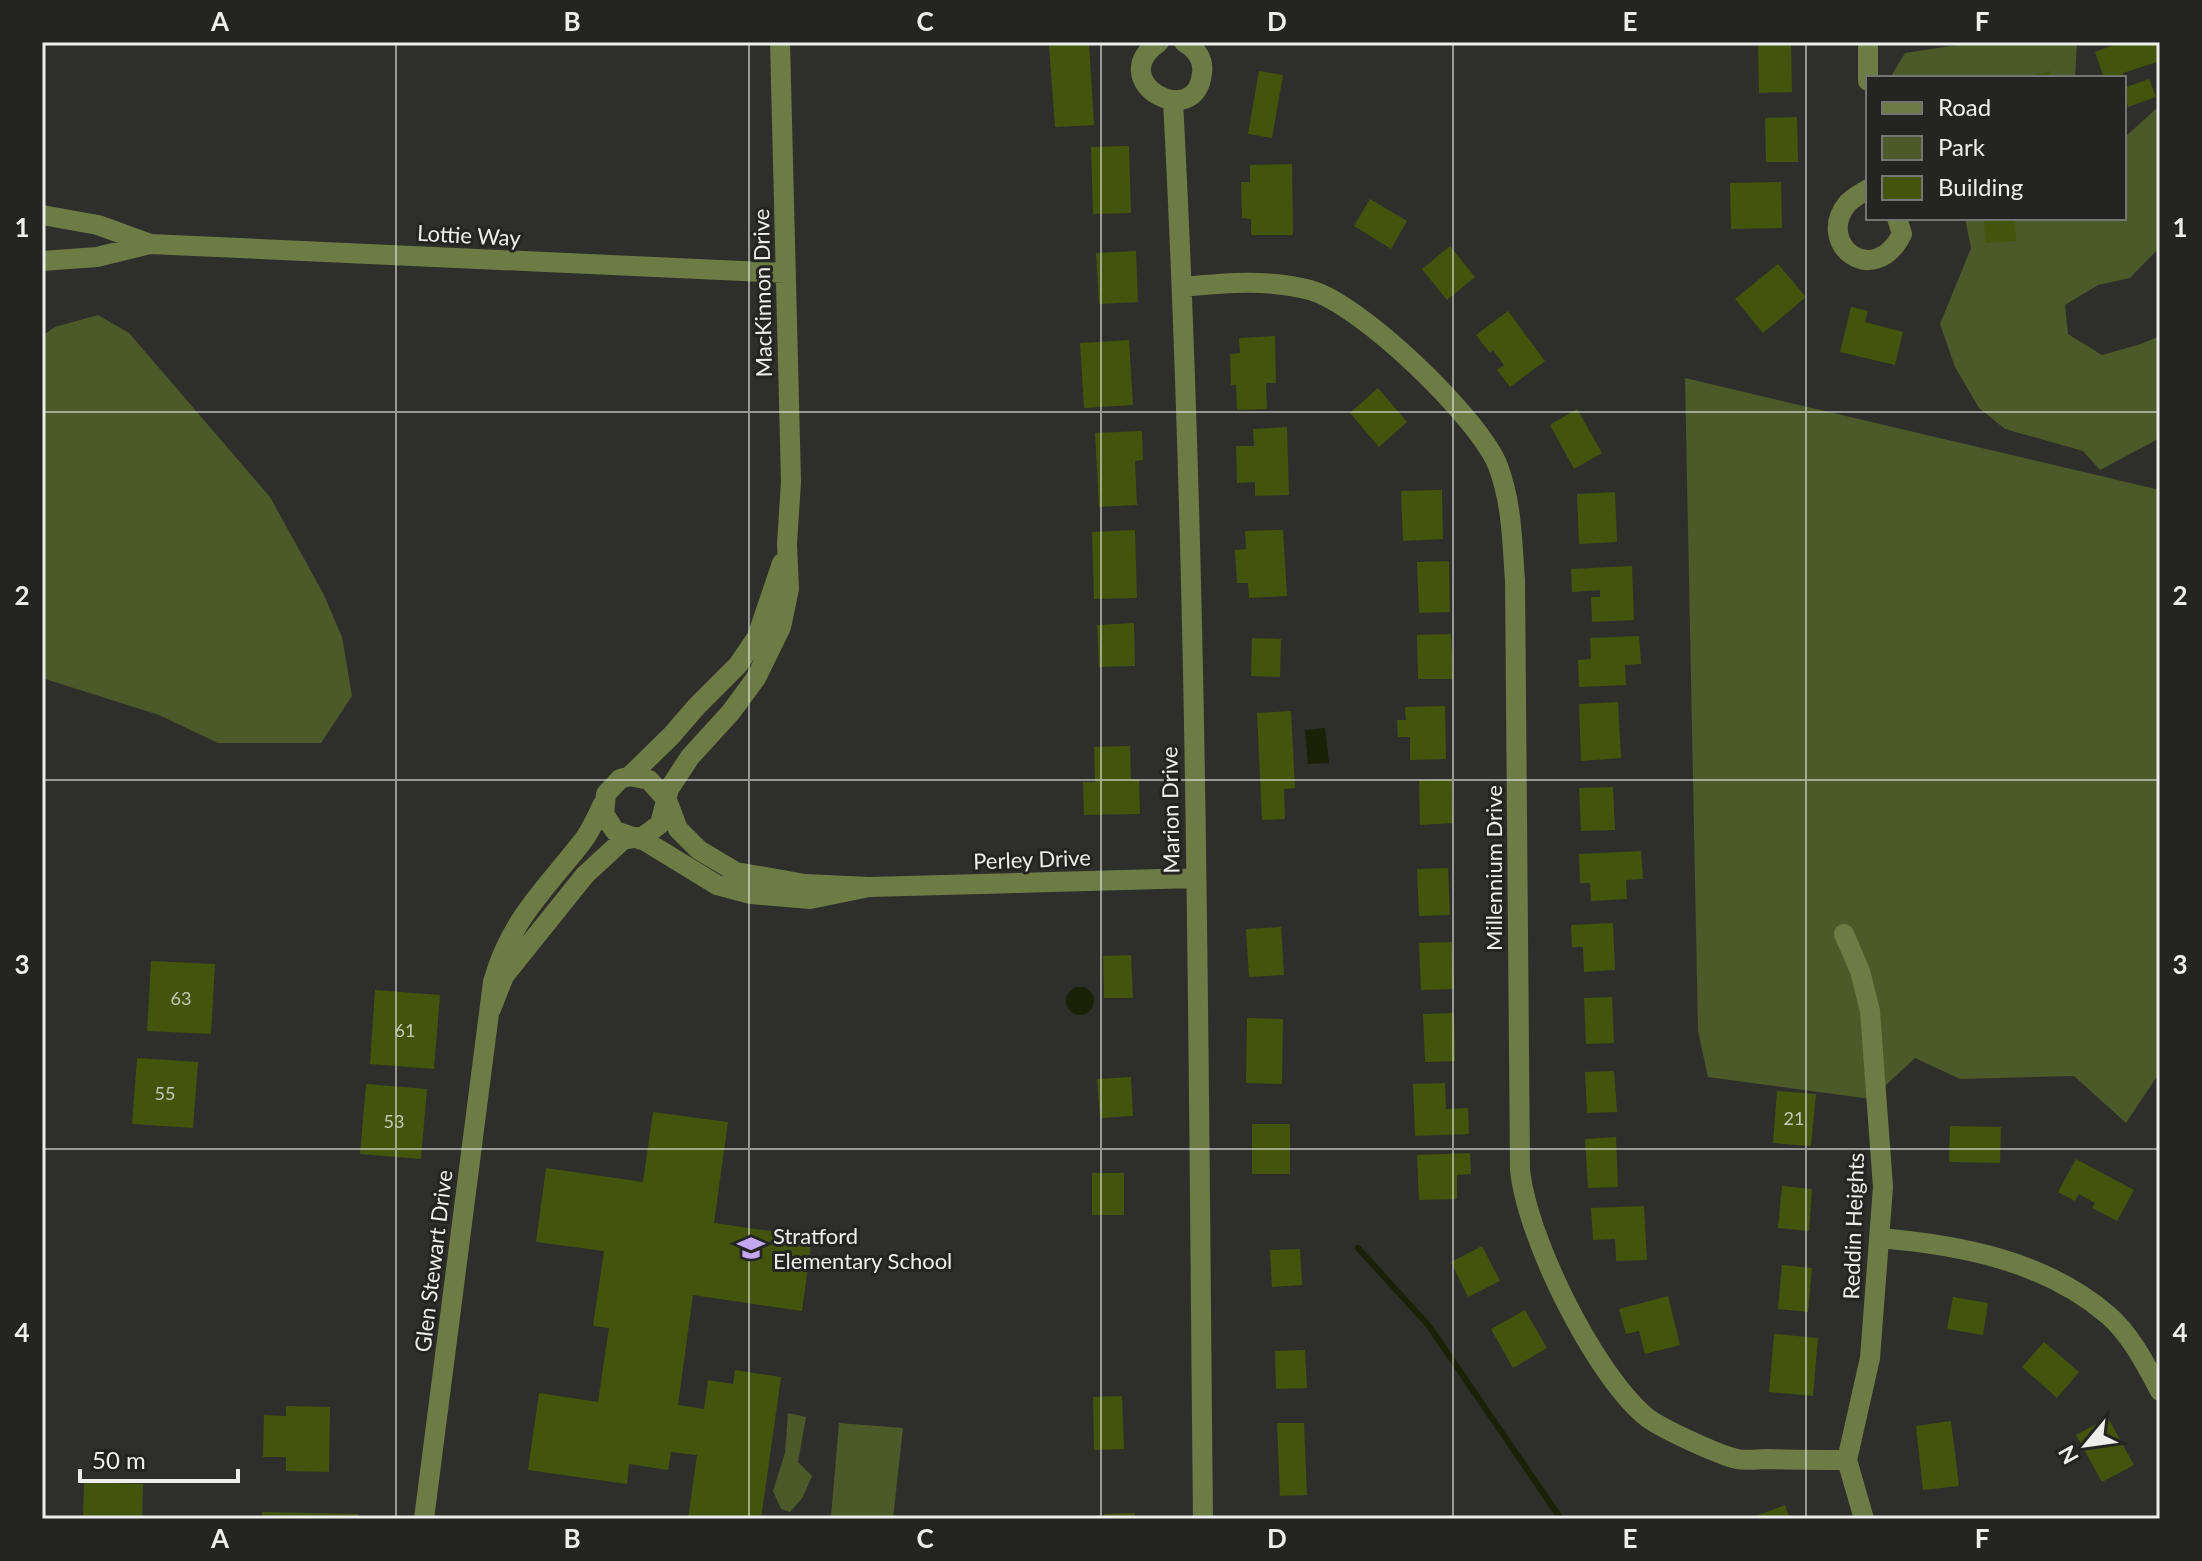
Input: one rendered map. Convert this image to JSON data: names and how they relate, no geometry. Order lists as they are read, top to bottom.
{
  "streets": {
    "street": [
      "Lottie Way",
      "MacKinnon Drive",
      "Marion Drive",
      "Perley Drive",
      "Millennium Drive",
      "Reddin Heights",
      "Glen Stewart Drive"
    ]
  },
  "crossings": [
    ["Lottie Way", "MacKinnon Drive"],
    ["MacKinnon Drive", "Perley Drive"],
    ["MacKinnon Drive", "Glen Stewart Drive"],
    ["Marion Drive", "Perley Drive"],
    ["Marion Drive", "Millennium Drive"],
    ["Perley Drive", "Glen Stewart Drive"],
    ["Millennium Drive", "Reddin Heights"]
  ],
  "places": {
    "school or university": ["Stratford Elementary School"]
  },
  "house_numbers": [
    "63",
    "61",
    "55",
    "21",
    "53"
  ],
  "legend": ["Road", "Park", "Building"],
  "scale_bar": "50 m",
  "north": "bottom left",
  "grid": {
    "columns": [
      "A",
      "B",
      "C",
      "D",
      "E",
      "F"
    ],
    "rows": [
      "1",
      "2",
      "3",
      "4"
    ]
  }
}
